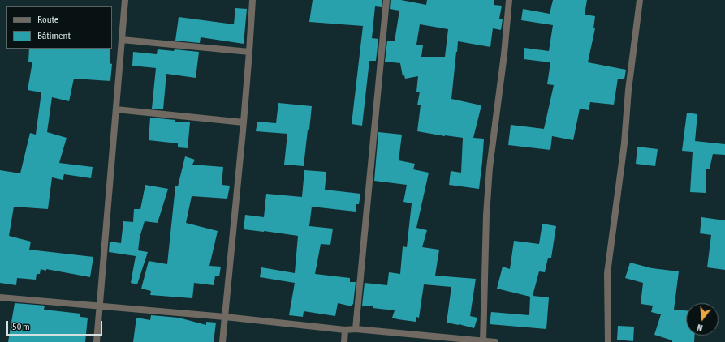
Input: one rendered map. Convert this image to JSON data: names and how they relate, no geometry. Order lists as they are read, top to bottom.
{
  "legend": ["Route", "Bâtiment"],
  "scale_bar": "50 m",
  "north": "bottom"
}
